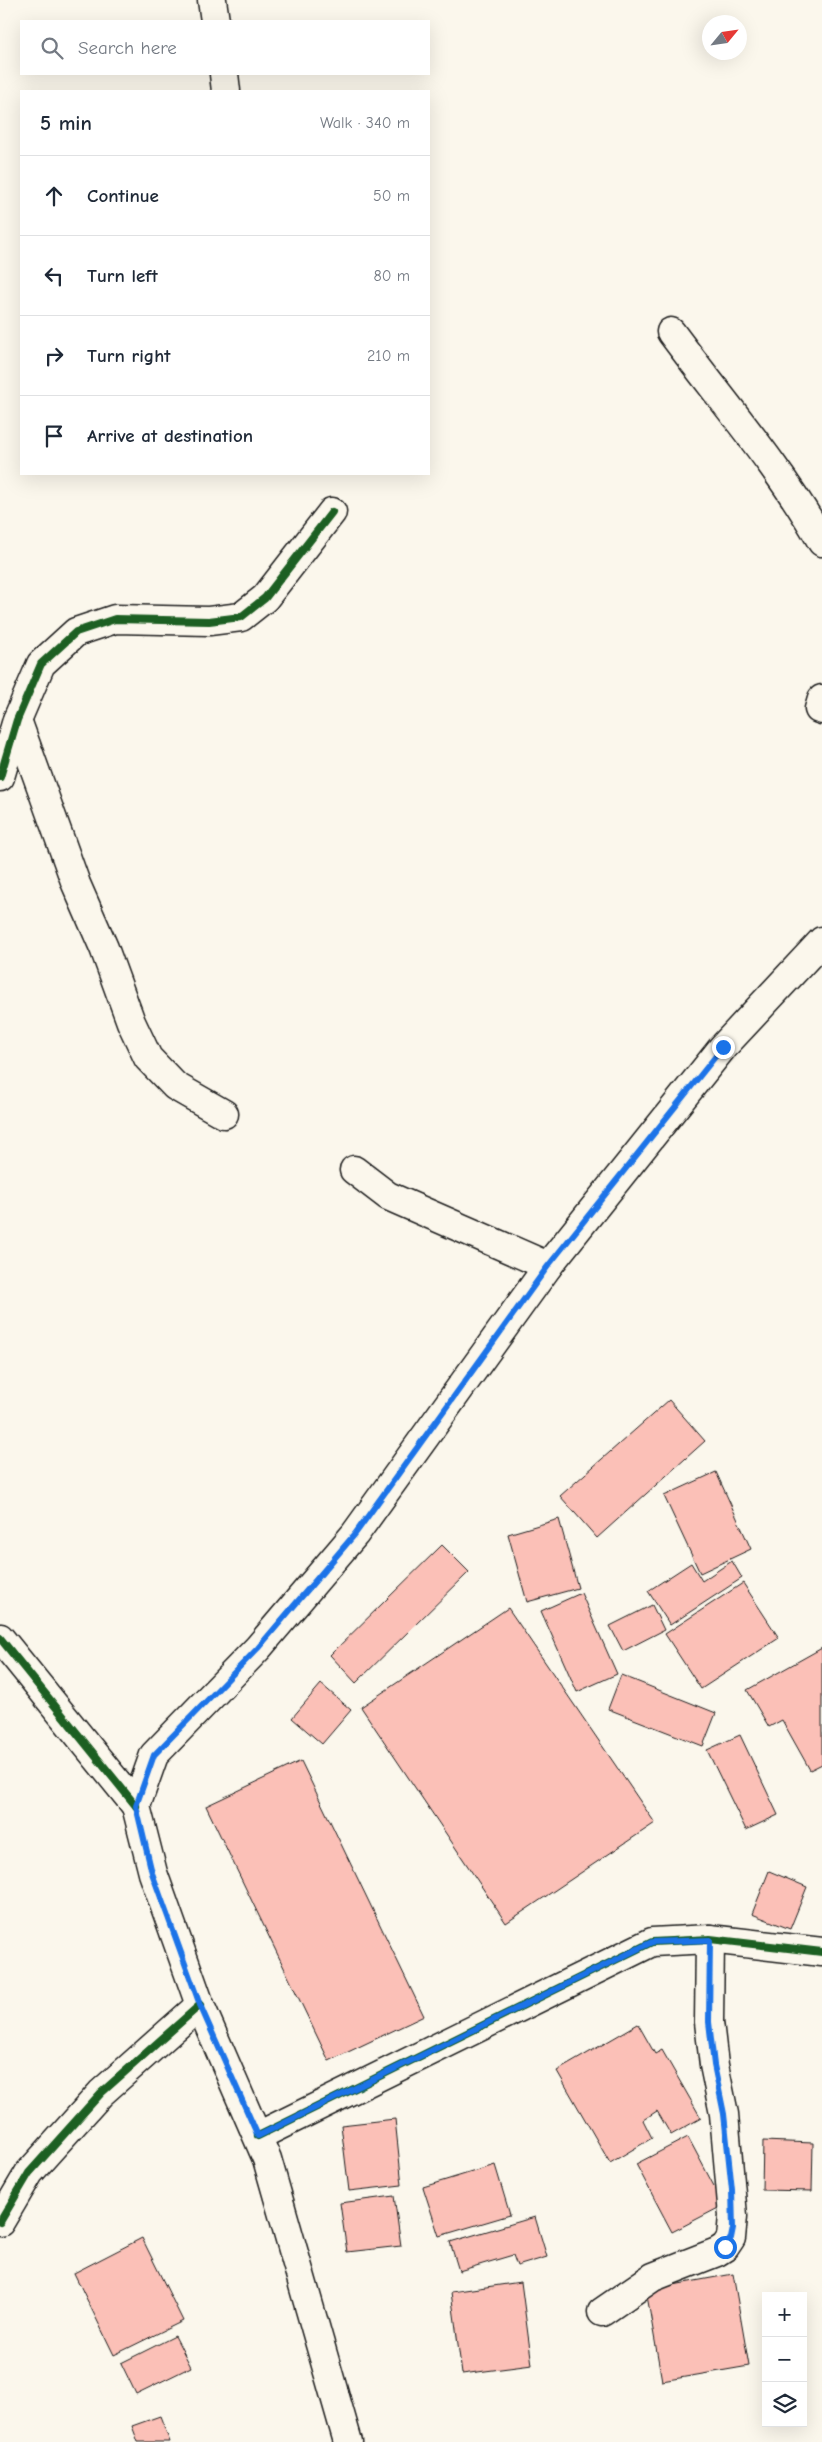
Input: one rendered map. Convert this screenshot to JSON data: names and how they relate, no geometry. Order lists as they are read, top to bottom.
{
  "north": "top right",
  "page": {
    "search": "Search here",
    "heading": ["5 min", "Walk · 340 m"],
    "list": [
      ["Continue", "50 m"],
      ["Turn left", "80 m"],
      ["Turn right", "210 m"],
      "Arrive at destination"
    ],
    "map_buttons": ["+", "−"]
  }
}
